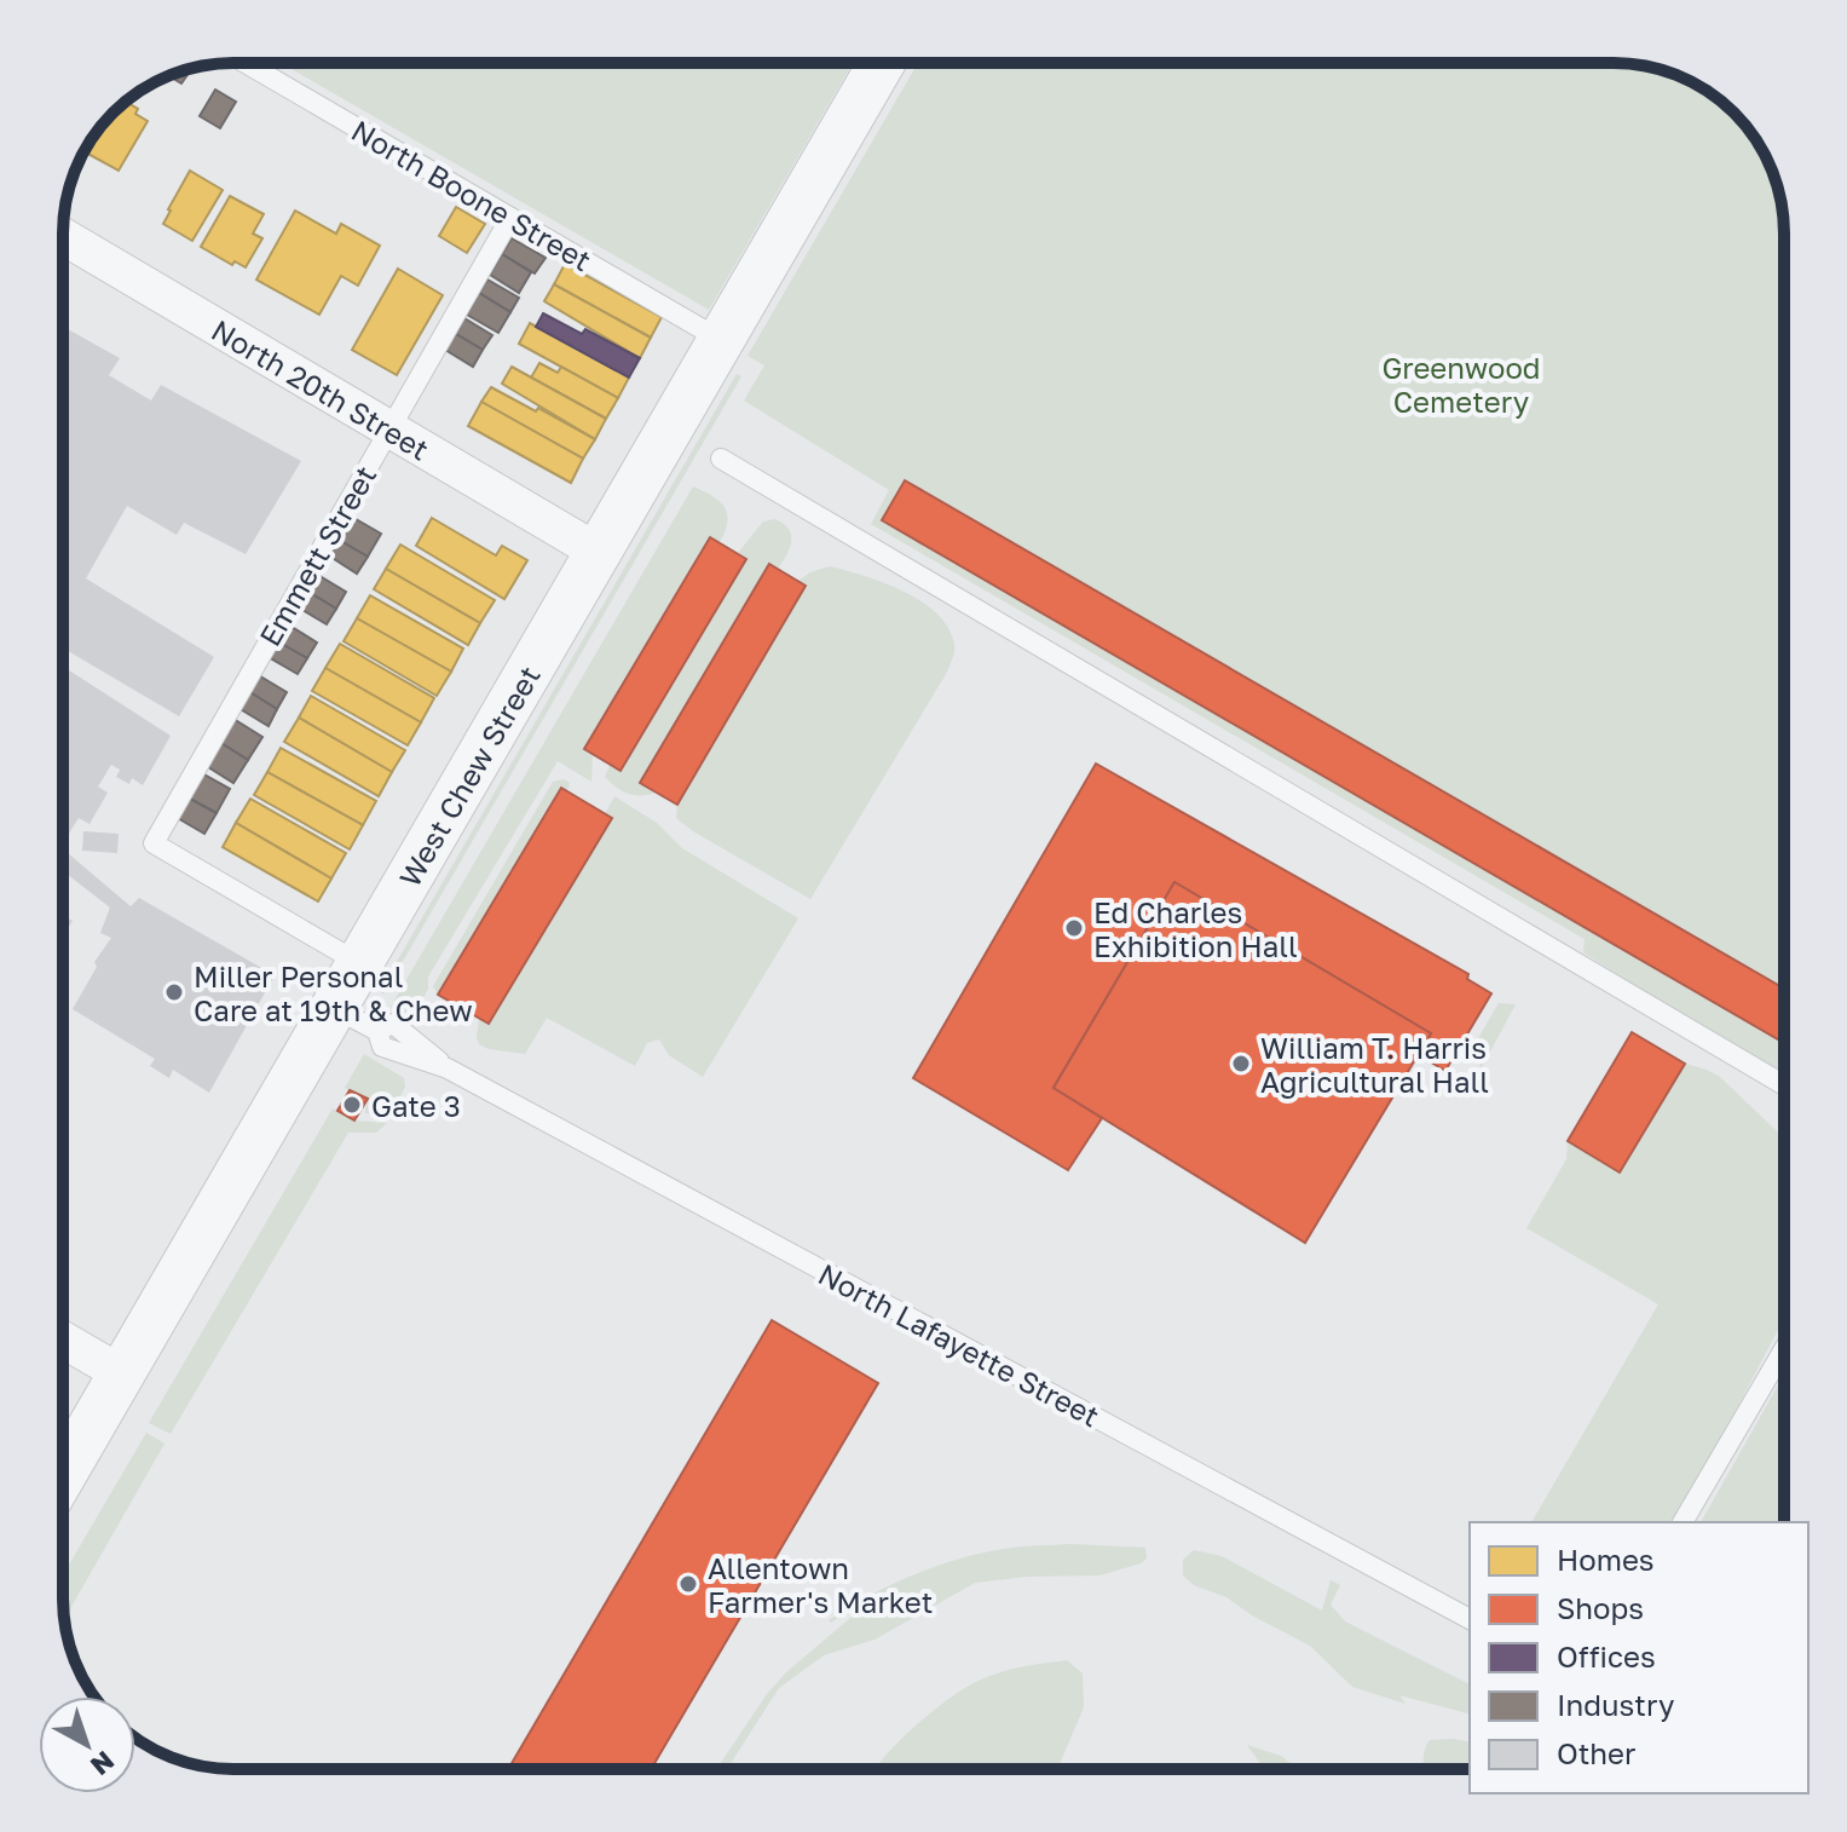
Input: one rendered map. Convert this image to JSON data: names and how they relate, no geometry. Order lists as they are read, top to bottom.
{
  "streets": {
    "street": ["North 20th Street", "West Chew Street"],
    "lane": ["North Boone Street", "Emmett Street", "North Lafayette Street"]
  },
  "crossings": [
    ["North Boone Street", "Emmett Street"],
    ["North Boone Street", "West Chew Street"],
    ["North 20th Street", "Emmett Street"],
    ["North 20th Street", "West Chew Street"],
    ["Emmett Street", "West Chew Street"],
    ["West Chew Street", "North Lafayette Street"]
  ],
  "parks": ["Greenwood Cemetery"],
  "places": [
    "Ed Charles Exhibition Hall",
    "Miller Personal Care at 19th & Chew",
    "William T. Harris Agricultural Hall",
    "Gate 3",
    "Allentown Farmer's Market"
  ],
  "legend": [
    "Homes",
    "Shops",
    "Offices",
    "Industry",
    "Other"
  ],
  "north": "bottom right"
}
